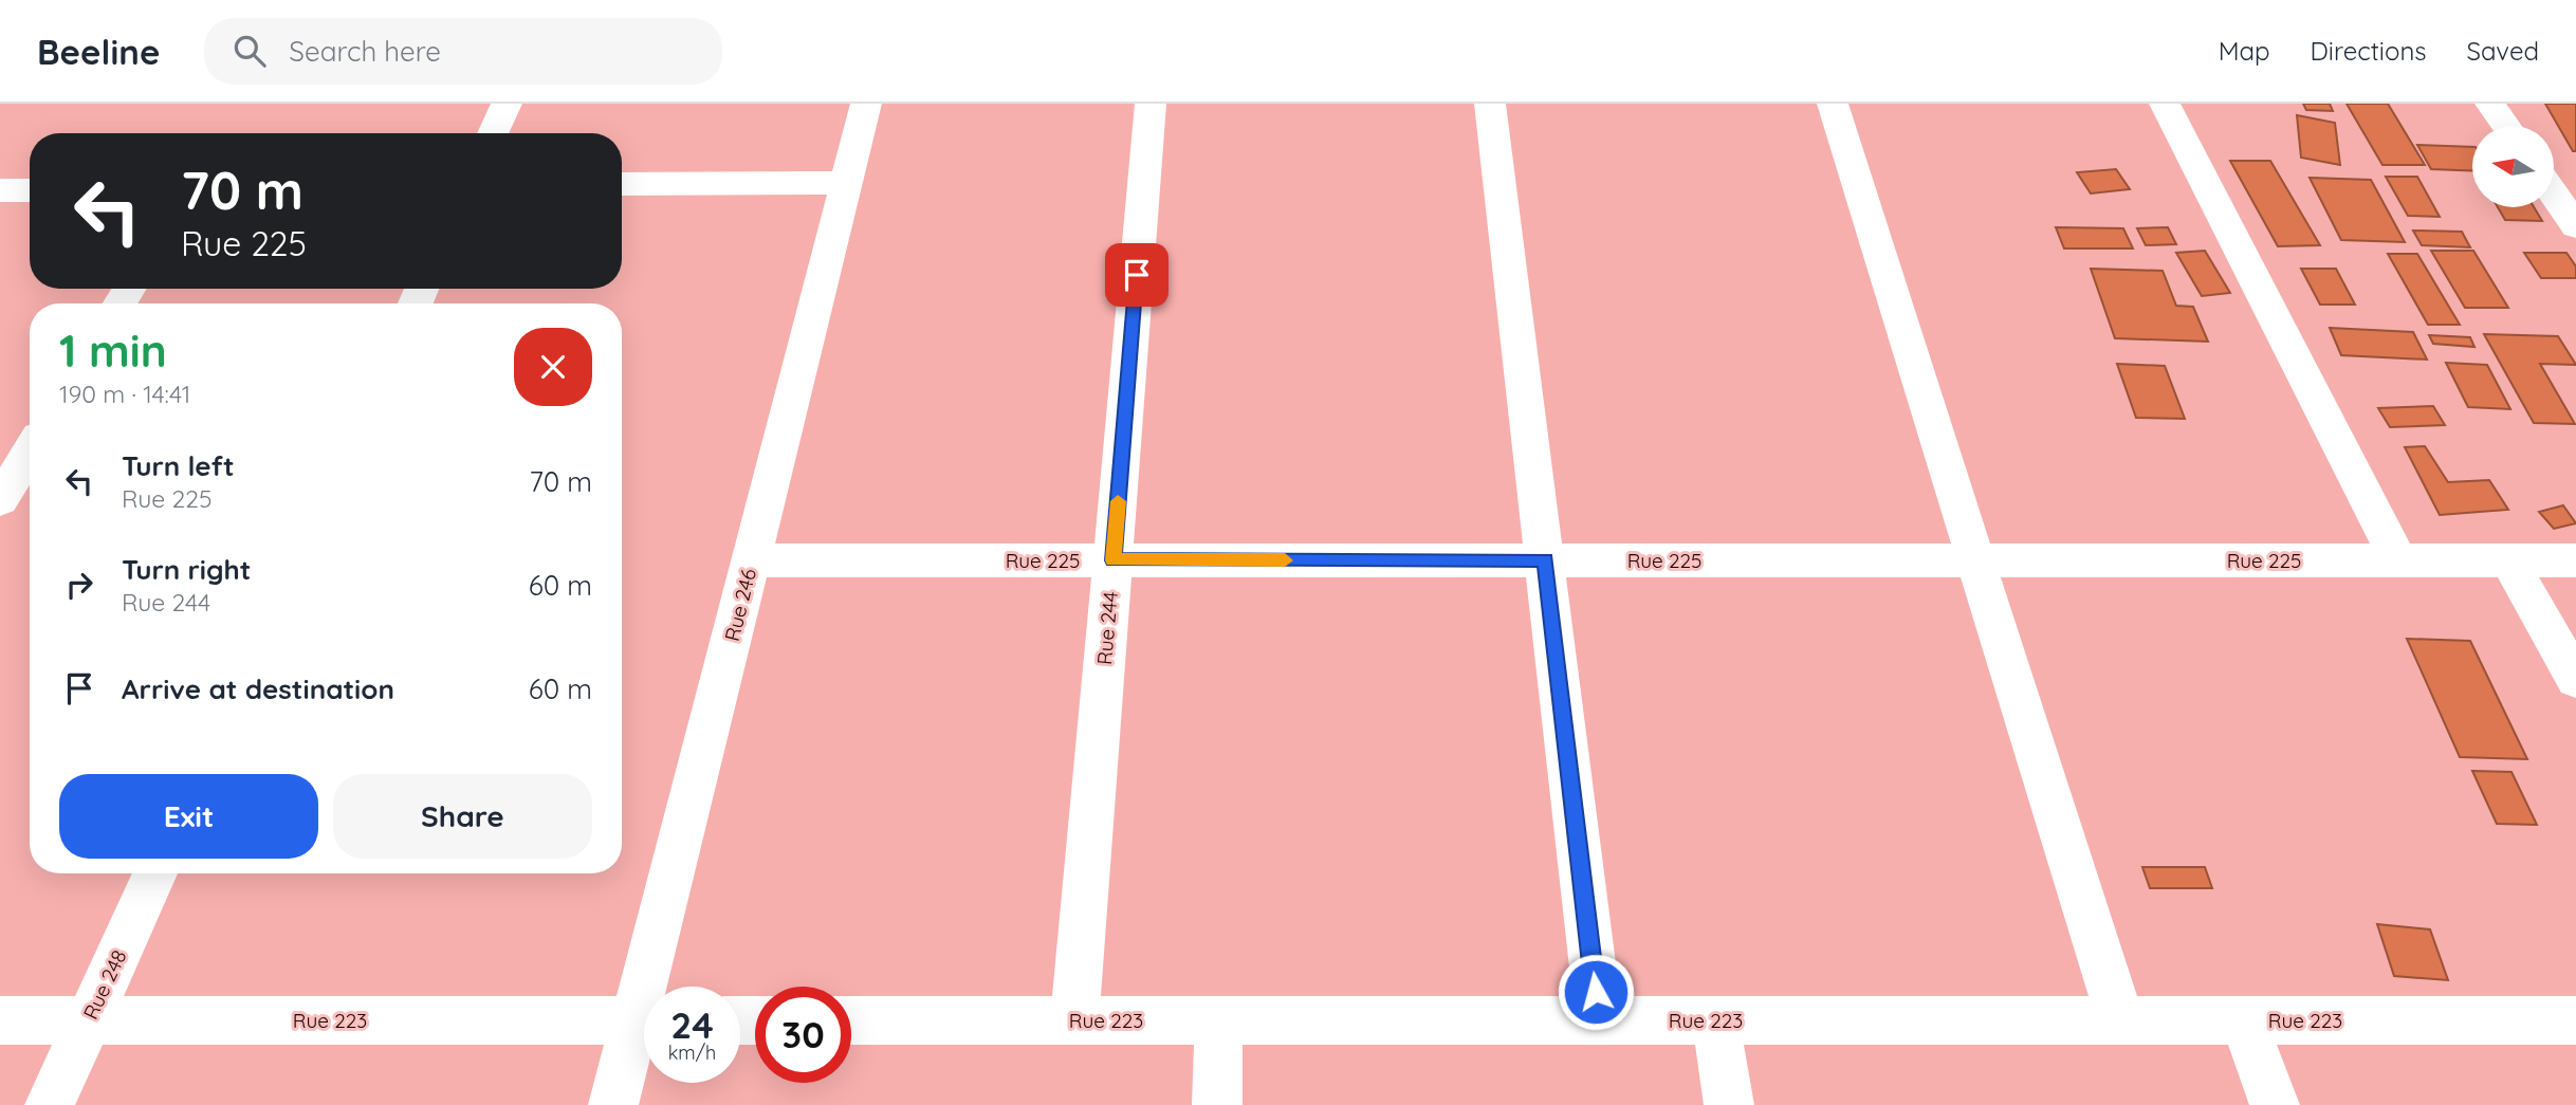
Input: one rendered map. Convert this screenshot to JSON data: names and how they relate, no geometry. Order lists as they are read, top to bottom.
{
  "streets": {
    "street": [
      "Rue 225",
      "Rue 246",
      "Rue 244",
      "Rue 248",
      "Rue 223"
    ]
  },
  "crossings": [
    ["Rue 225", "Rue 246"],
    ["Rue 225", "Rue 244"],
    ["Rue 244", "Rue 223"],
    ["Rue 248", "Rue 223"]
  ],
  "north": "left",
  "page": {
    "header": "Beeline",
    "search": "Search here",
    "nav": ["Map", "Directions", "Saved"],
    "turn": ["70 m", "Rue 225"],
    "heading": ["1 min", "190 m · 14:41"],
    "list": [
      {
        "name": "Turn left",
        "note": "Rue 225",
        "value": "70 m"
      },
      {
        "name": "Turn right",
        "note": "Rue 244",
        "value": "60 m"
      },
      {
        "name": "Arrive at destination",
        "value": "60 m"
      }
    ],
    "buttons": ["Exit", "Share"],
    "speed": "24 km/h",
    "limit": "30"
  }
}
